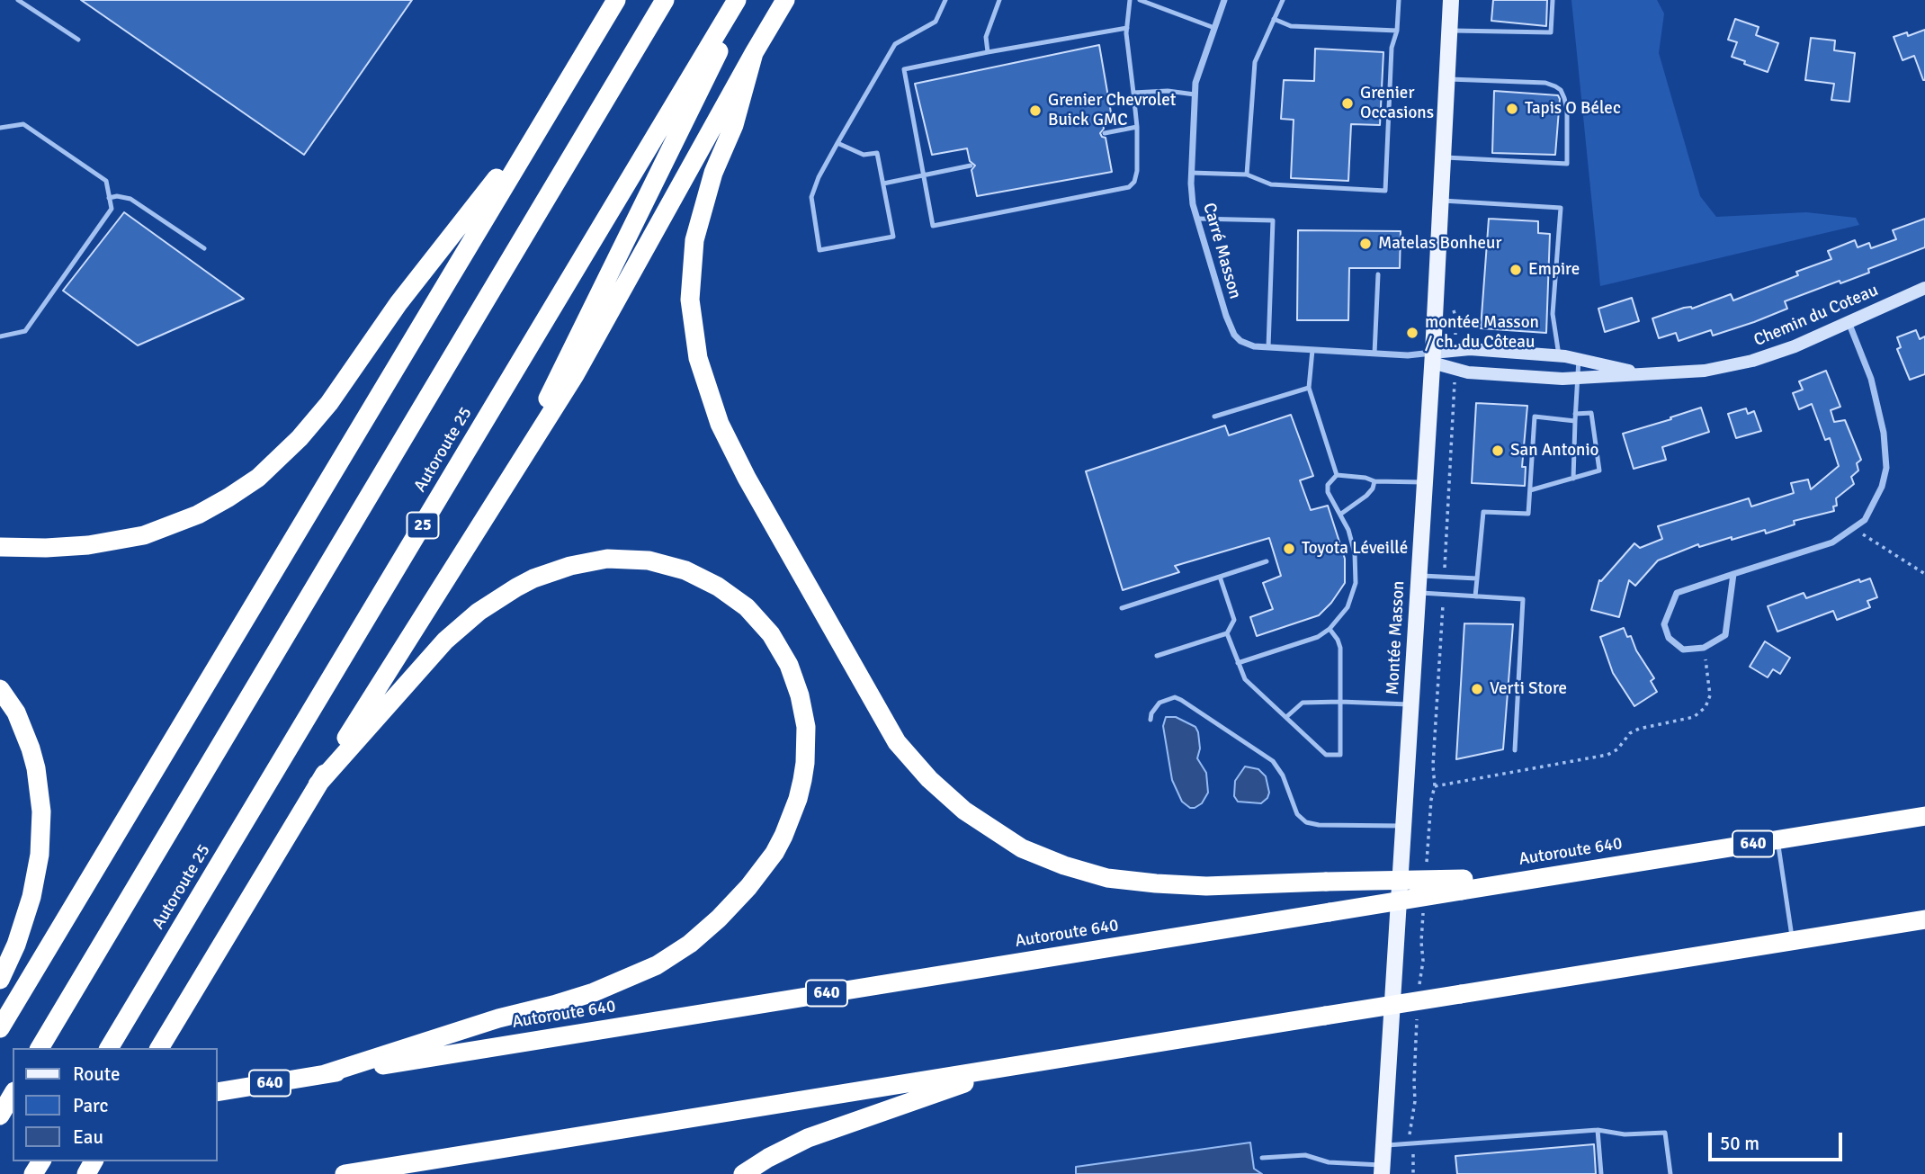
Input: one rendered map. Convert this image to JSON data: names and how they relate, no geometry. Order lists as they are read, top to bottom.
{
  "streets": {
    "highway": [
      "Autoroute 25",
      "25",
      "640",
      "Autoroute 640"
    ],
    "main road": ["Montée Masson"],
    "street": ["Carré Masson", "Chemin du Coteau"]
  },
  "crossings": [
    ["Carré Masson", "Chemin du Coteau"],
    ["Carré Masson", "Montée Masson"],
    ["Chemin du Coteau", "Montée Masson"]
  ],
  "places": [
    "Grenier Occasions",
    "Tapis O Bélec",
    "Grenier Chevrolet Buick GMC",
    "Matelas Bonheur",
    "Empire",
    "montée Masson / ch. du Côteau",
    "San Antonio",
    "Toyota Léveillé",
    "Verti Store"
  ],
  "legend": ["Route", "Parc", "Eau"],
  "scale_bar": "50 m"
}
